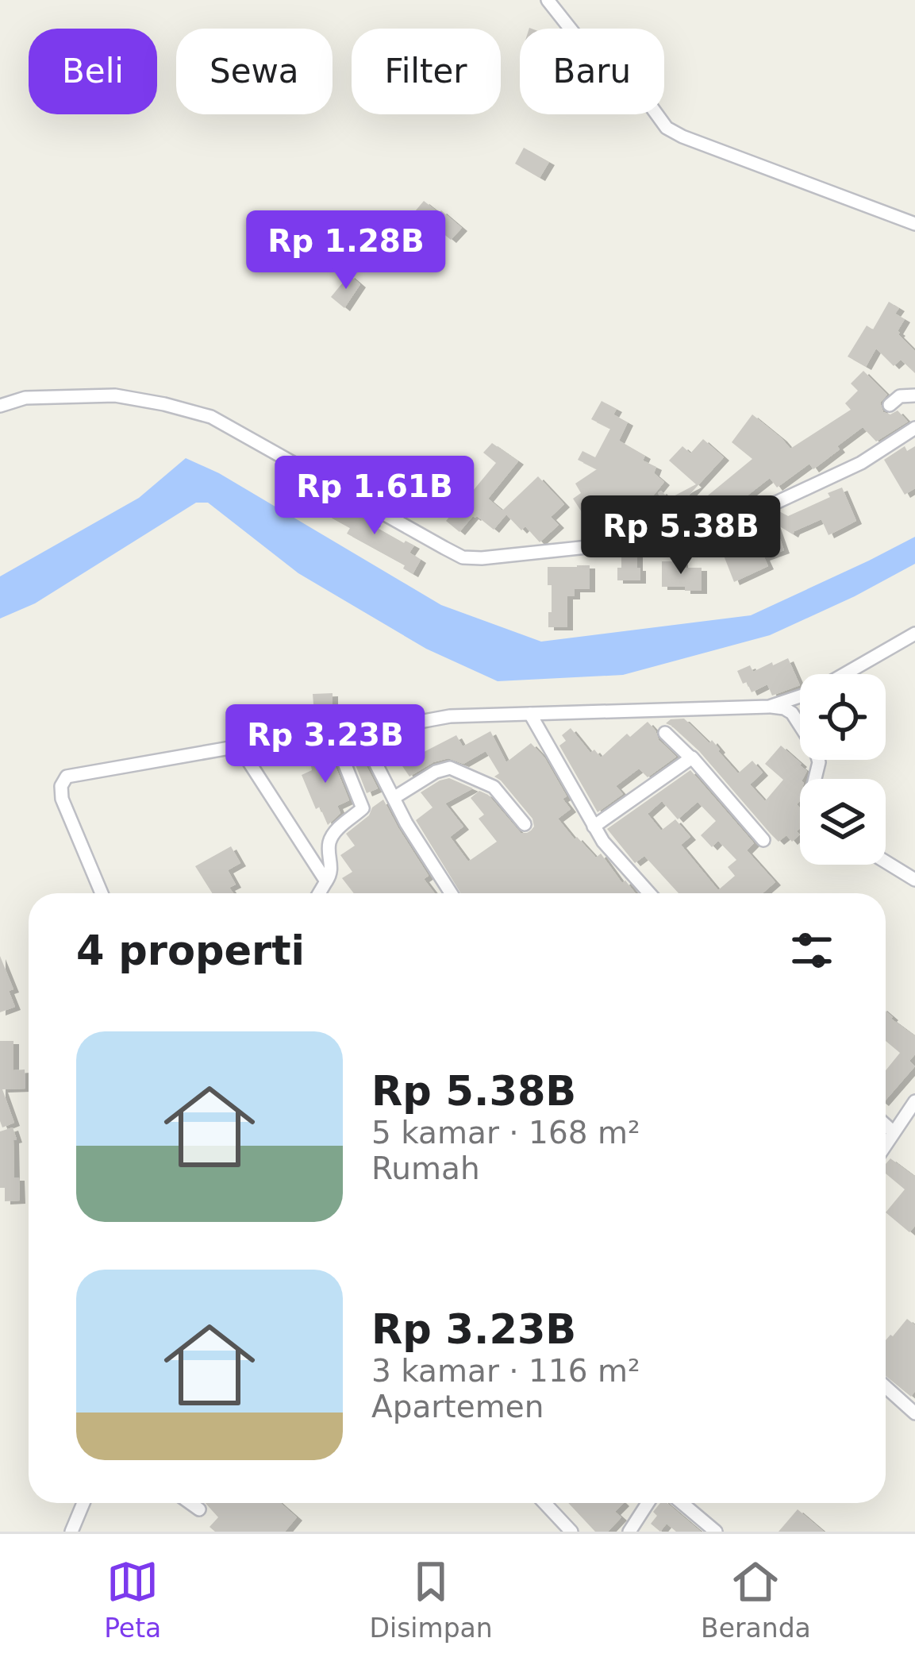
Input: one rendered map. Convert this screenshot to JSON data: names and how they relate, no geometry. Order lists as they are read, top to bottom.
{
  "page": {
    "chip": [
      "Beli",
      "Sewa",
      "Filter",
      "Baru"
    ],
    "price": [
      "Rp 1.28B",
      "Rp 1.61B",
      "Rp 5.38B",
      "Rp 3.23B"
    ],
    "heading": "4 properti",
    "list": [
      {
        "name": "Rp 5.38B",
        "note": "5 kamar · 168 m² · Rumah"
      },
      {
        "name": "Rp 3.23B",
        "note": "3 kamar · 116 m² · Apartemen"
      }
    ],
    "tabs": ["Peta", "Disimpan", "Beranda"]
  }
}
